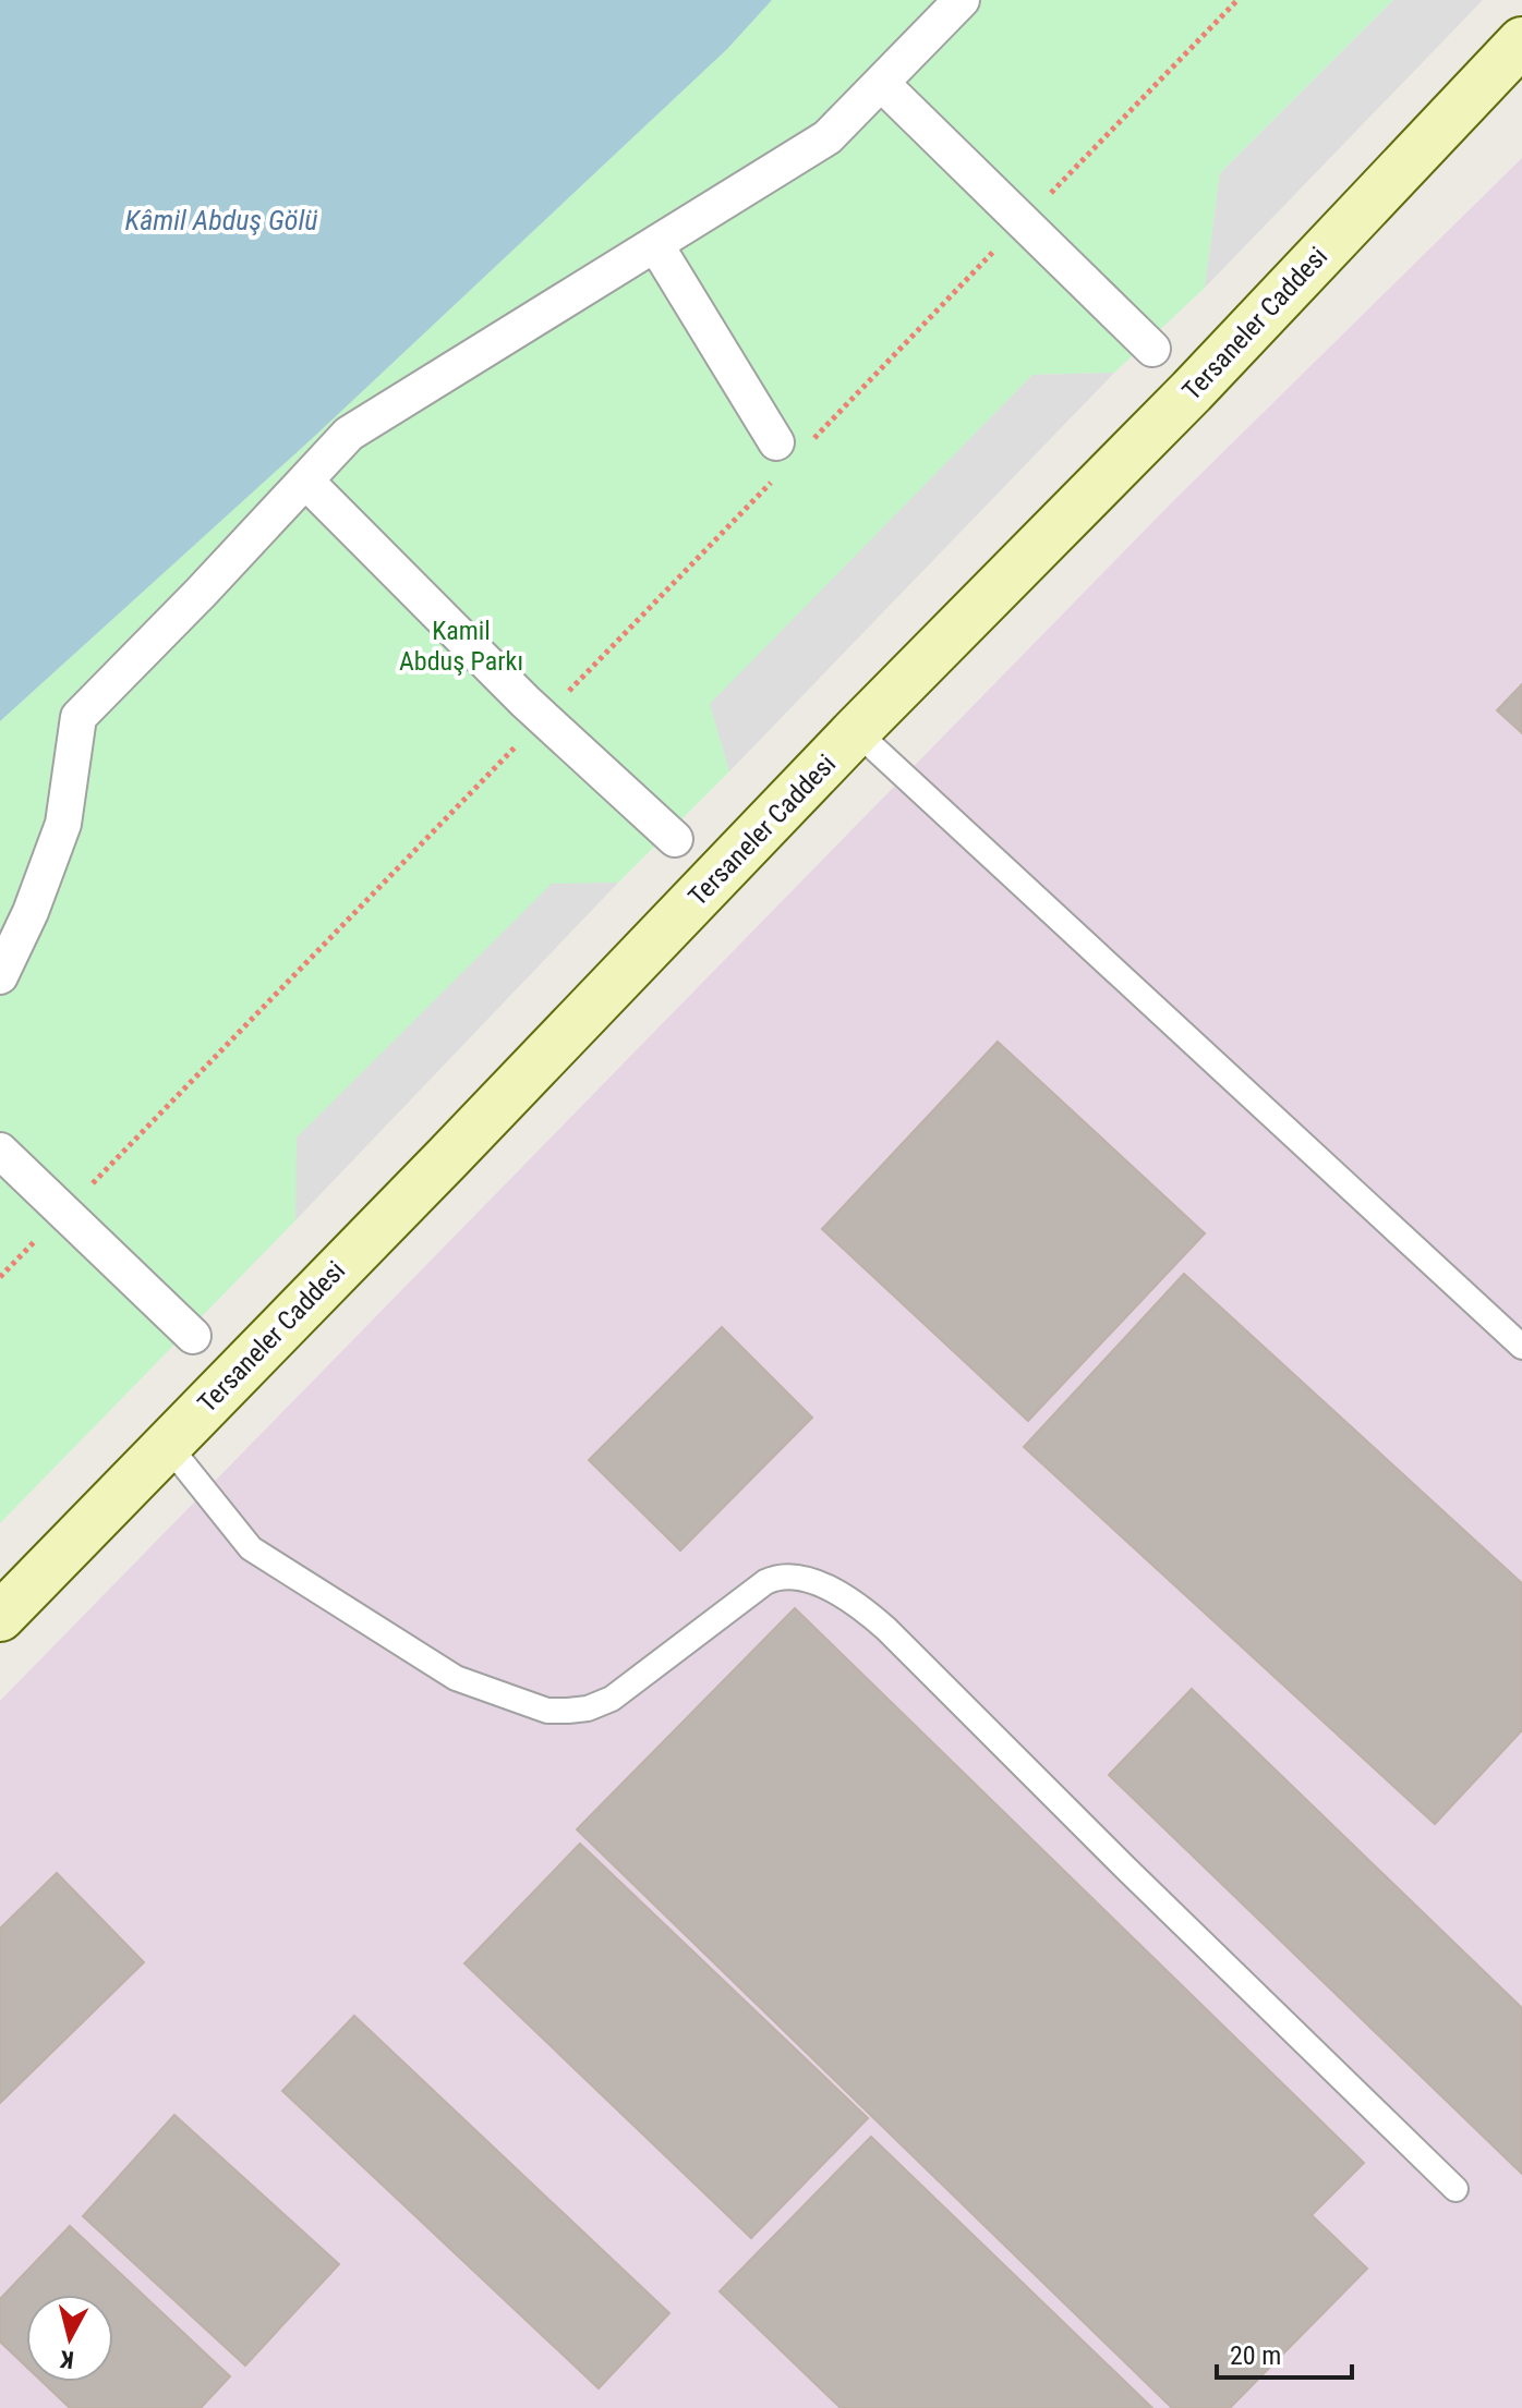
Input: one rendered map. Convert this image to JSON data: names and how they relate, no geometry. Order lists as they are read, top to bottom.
{
  "streets": {
    "main road": ["Tersaneler Caddesi"]
  },
  "water": ["Kâmil Abduş Gölü"],
  "parks": ["Kamil Abduş Parkı"],
  "scale_bar": "20 m",
  "north": "bottom"
}
